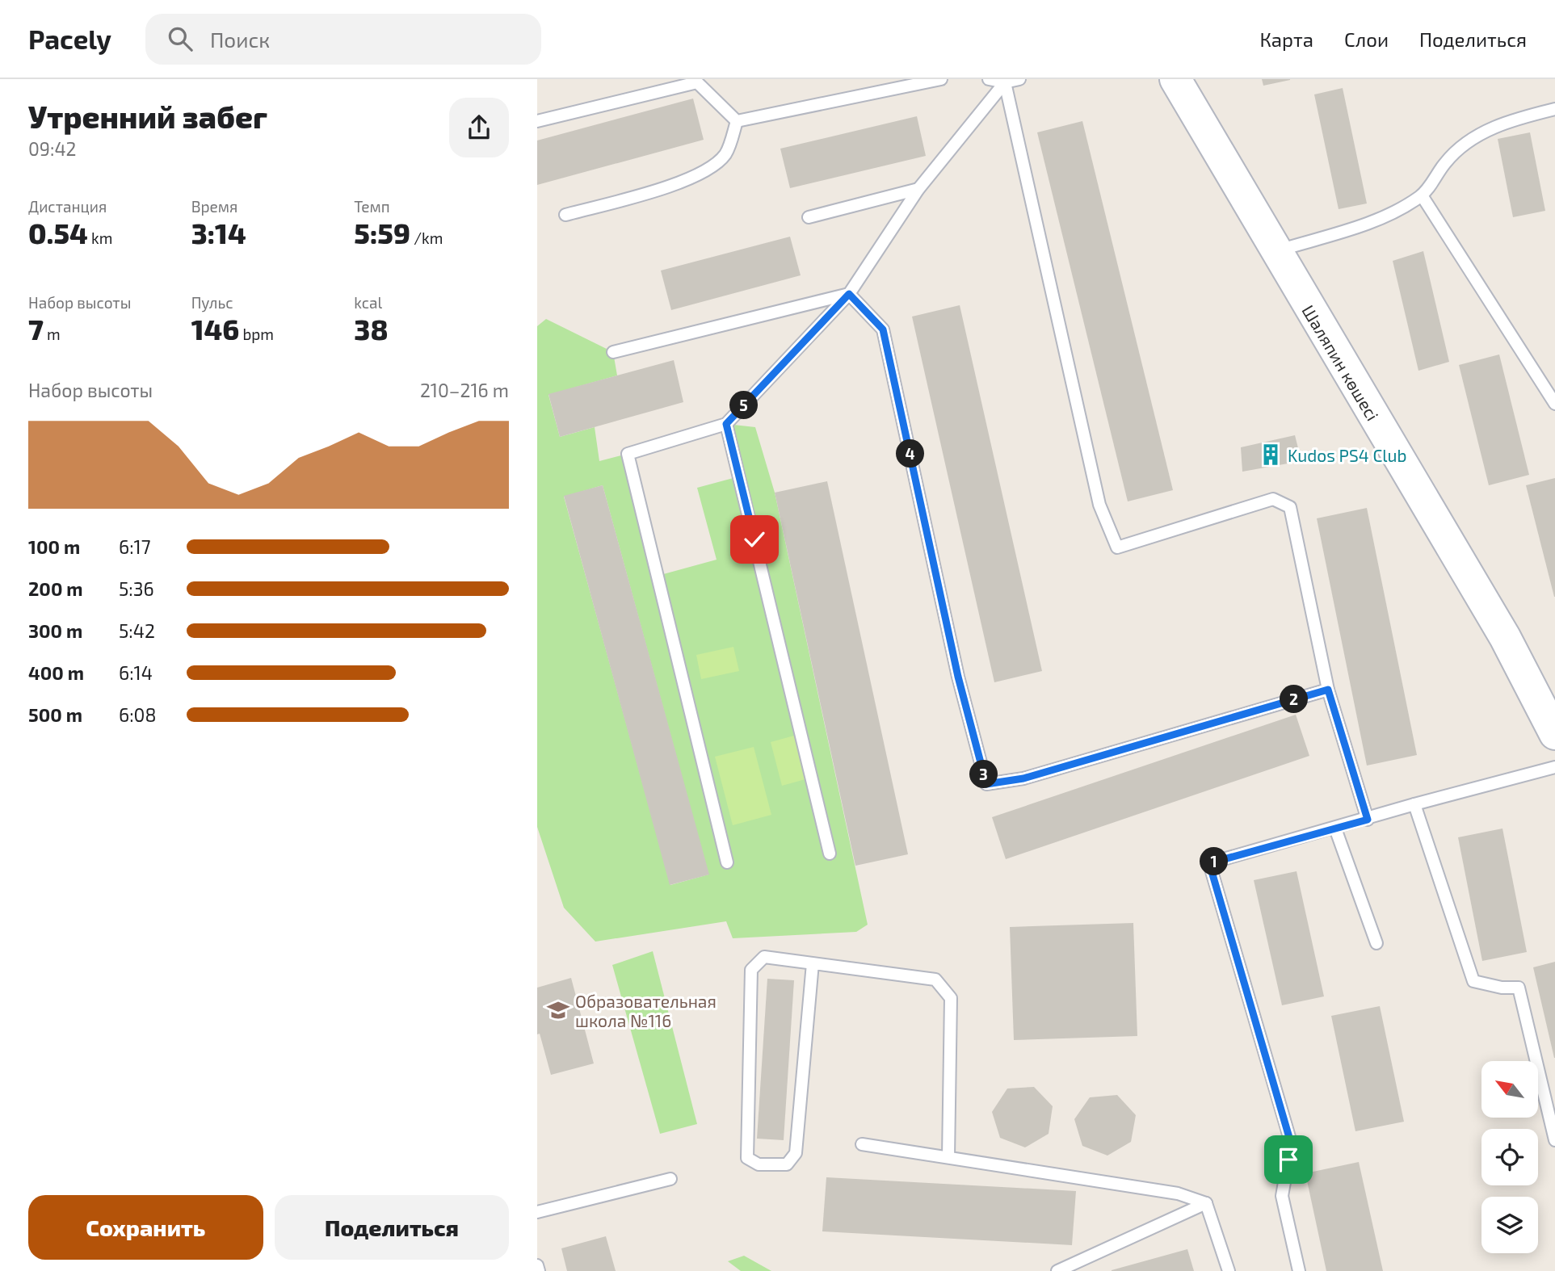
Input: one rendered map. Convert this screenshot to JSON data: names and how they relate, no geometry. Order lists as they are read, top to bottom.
{
  "streets": {
    "main road": ["Шаляпин көшесі"]
  },
  "places": {
    "building": ["Kudos PS4 Club"],
    "school or university": ["Образовательная школа №116"]
  },
  "north": "top left",
  "page": {
    "header": "Pacely",
    "search": "Поиск",
    "nav": ["Карта", "Слои", "Поделиться"],
    "heading": ["Утренний забег", "09:42"],
    "stats": [
      ["Дистанция", "0.54 km"],
      ["Время", "3:14"],
      ["Темп", "5:59 /km"],
      ["Набор высоты", "7 m"],
      ["Пульс", "146 bpm"],
      ["kcal", "38"]
    ],
    "chart": ["Набор высоты", "210–216 m"],
    "pins": [
      "5",
      "4",
      "2",
      "3",
      "1"
    ],
    "list": [
      {
        "name": "100 m",
        "note": "6:17"
      },
      {
        "name": "200 m",
        "note": "5:36"
      },
      {
        "name": "300 m",
        "note": "5:42"
      },
      {
        "name": "400 m",
        "note": "6:14"
      },
      {
        "name": "500 m",
        "note": "6:08"
      }
    ],
    "buttons": ["Сохранить", "Поделиться"]
  }
}
